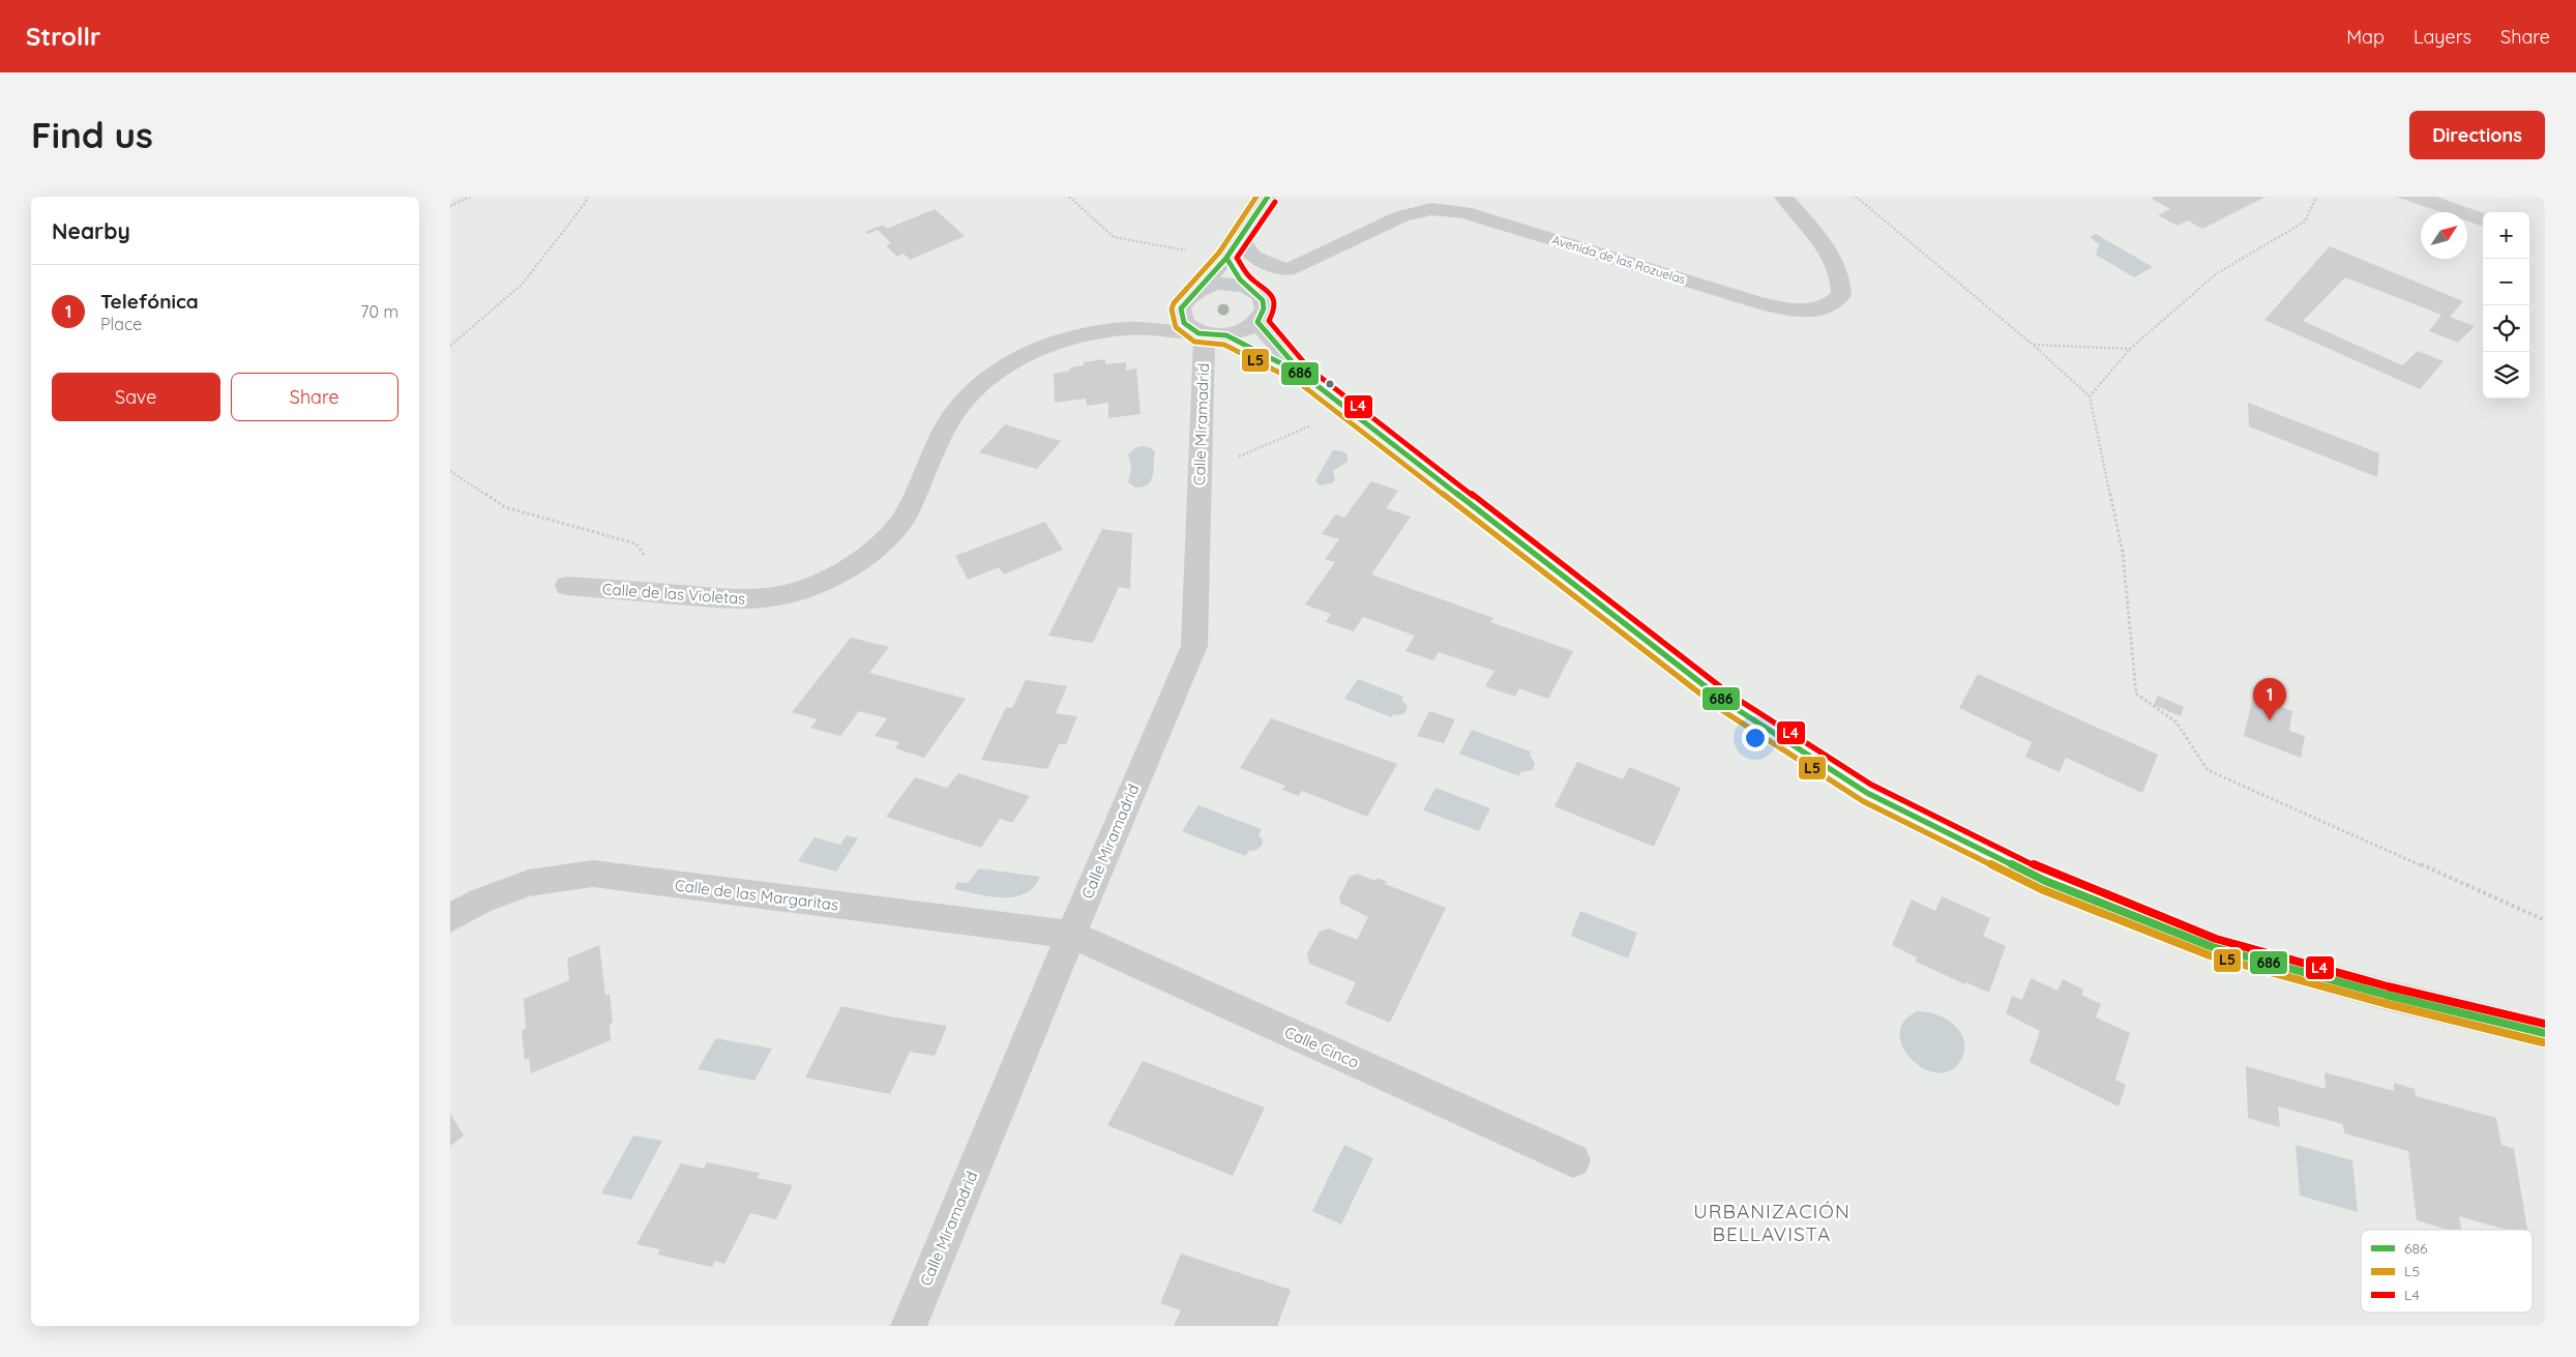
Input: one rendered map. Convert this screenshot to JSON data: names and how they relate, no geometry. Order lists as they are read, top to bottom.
{
  "streets": {
    "street": [
      "Avenida de las Rozuelas",
      "Calle Miramadrid",
      "Calle de las Violetas",
      "Calle de las Margaritas",
      "Calle Cinco"
    ]
  },
  "crossings": [
    ["Avenida de las Rozuelas", "Calle Miramadrid"],
    ["Avenida de las Rozuelas", "Calle de las Violetas"],
    ["Calle Miramadrid", "Calle de las Violetas"],
    ["Calle Miramadrid", "Calle de las Margaritas"],
    ["Calle Miramadrid", "Calle Cinco"],
    ["Calle de las Margaritas", "Calle Cinco"]
  ],
  "districts": ["URBANIZACIÓN BELLAVISTA"],
  "lines": ["transit line 686", "transit line L5", "transit line L4"],
  "legend": ["686", "L5", "L4"],
  "north": "top right",
  "page": {
    "header": "Strollr",
    "nav": ["Map", "Layers", "Share"],
    "buttons": [
      "Directions",
      ["Save", "Share"]
    ],
    "title": "Find us",
    "heading": "Nearby",
    "map_buttons": ["+", "−"],
    "list": [
      {
        "mark": "1",
        "name": "Telefónica",
        "note": "Place",
        "value": "70 m"
      }
    ],
    "pins": "1"
  }
}
